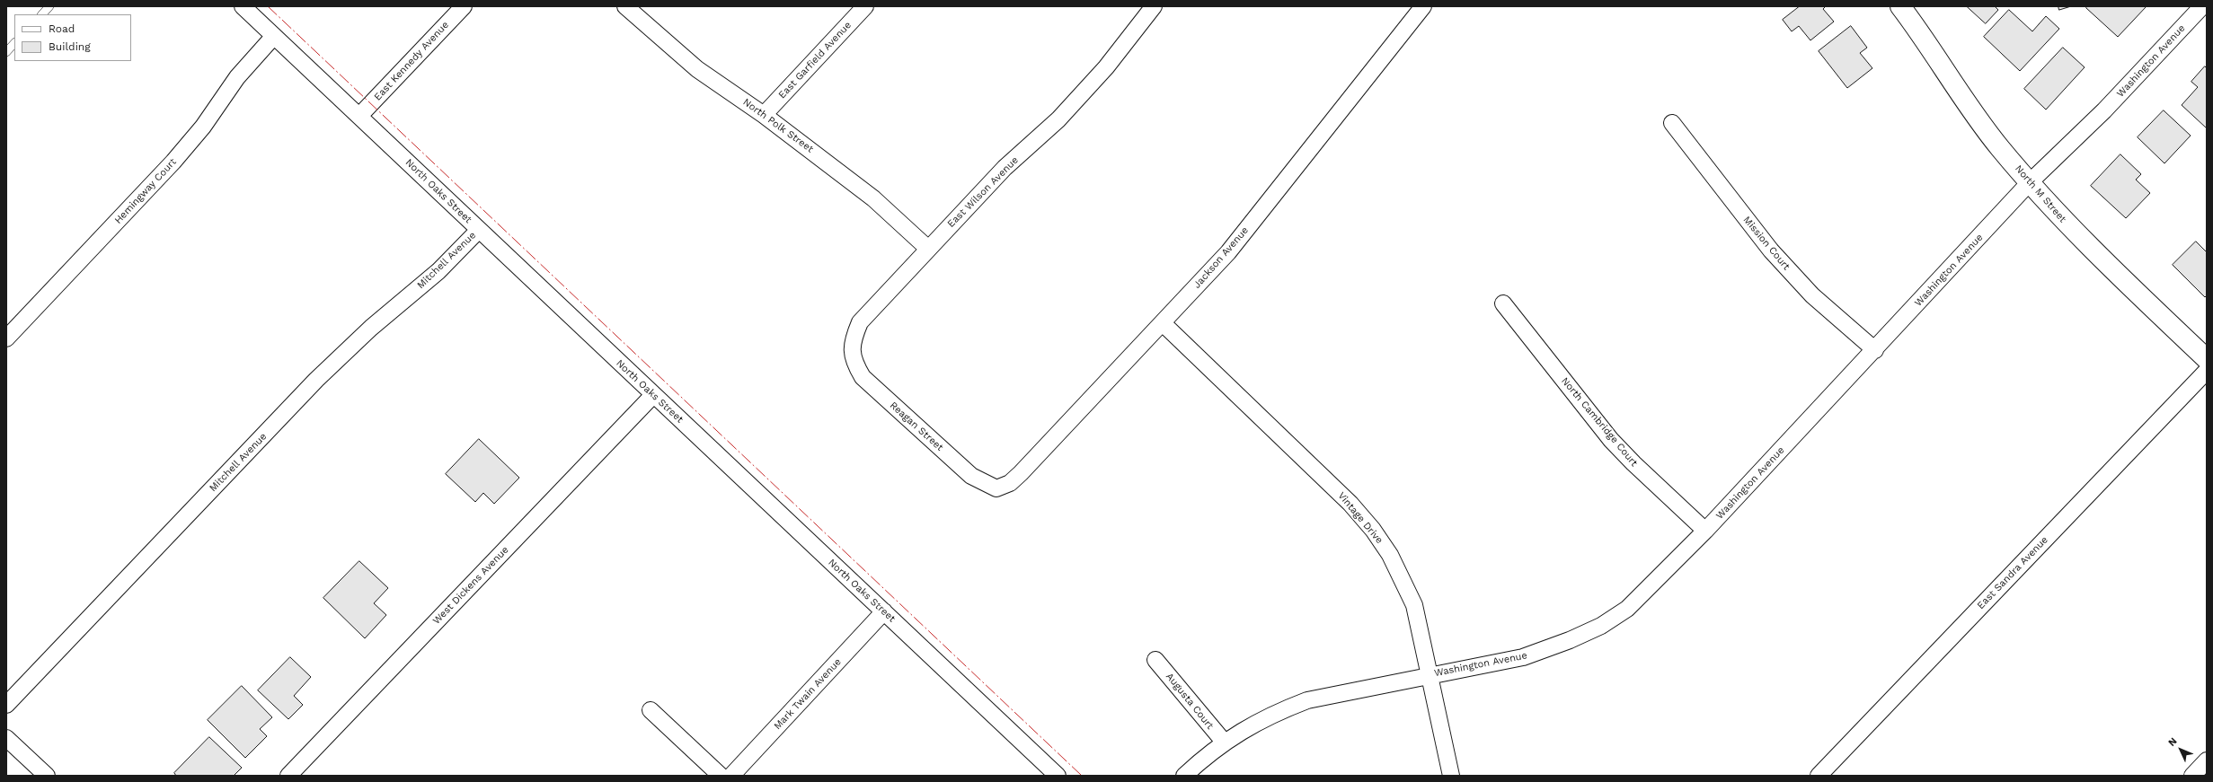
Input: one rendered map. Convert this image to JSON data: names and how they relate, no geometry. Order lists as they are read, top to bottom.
{
  "streets": {
    "street": [
      "East Garfield Avenue",
      "East Kennedy Avenue",
      "Washington Avenue",
      "North Polk Street",
      "Hemingway Court",
      "North Oaks Street",
      "East Wilson Avenue",
      "North M Street",
      "Mission Court",
      "Jackson Avenue",
      "Mitchell Avenue",
      "North Cambridge Court",
      "Reagan Street",
      "Vintage Drive",
      "East Sandra Avenue",
      "West Dickens Avenue",
      "Mark Twain Avenue",
      "Augusta Court"
    ]
  },
  "crossings": [
    ["East Garfield Avenue", "North Polk Street"],
    ["East Kennedy Avenue", "North Oaks Street"],
    ["Washington Avenue", "North M Street"],
    ["Washington Avenue", "Mission Court"],
    ["Washington Avenue", "North Cambridge Court"],
    ["Washington Avenue", "Vintage Drive"],
    ["Washington Avenue", "Augusta Court"],
    ["North Polk Street", "East Wilson Avenue"],
    ["Hemingway Court", "North Oaks Street"],
    ["North Oaks Street", "Mitchell Avenue"],
    ["North Oaks Street", "West Dickens Avenue"],
    ["North Oaks Street", "Mark Twain Avenue"],
    ["East Wilson Avenue", "Reagan Street"],
    ["Jackson Avenue", "Reagan Street"],
    ["Jackson Avenue", "Vintage Drive"]
  ],
  "legend": ["Road", "Building"],
  "north": "top left"
}
